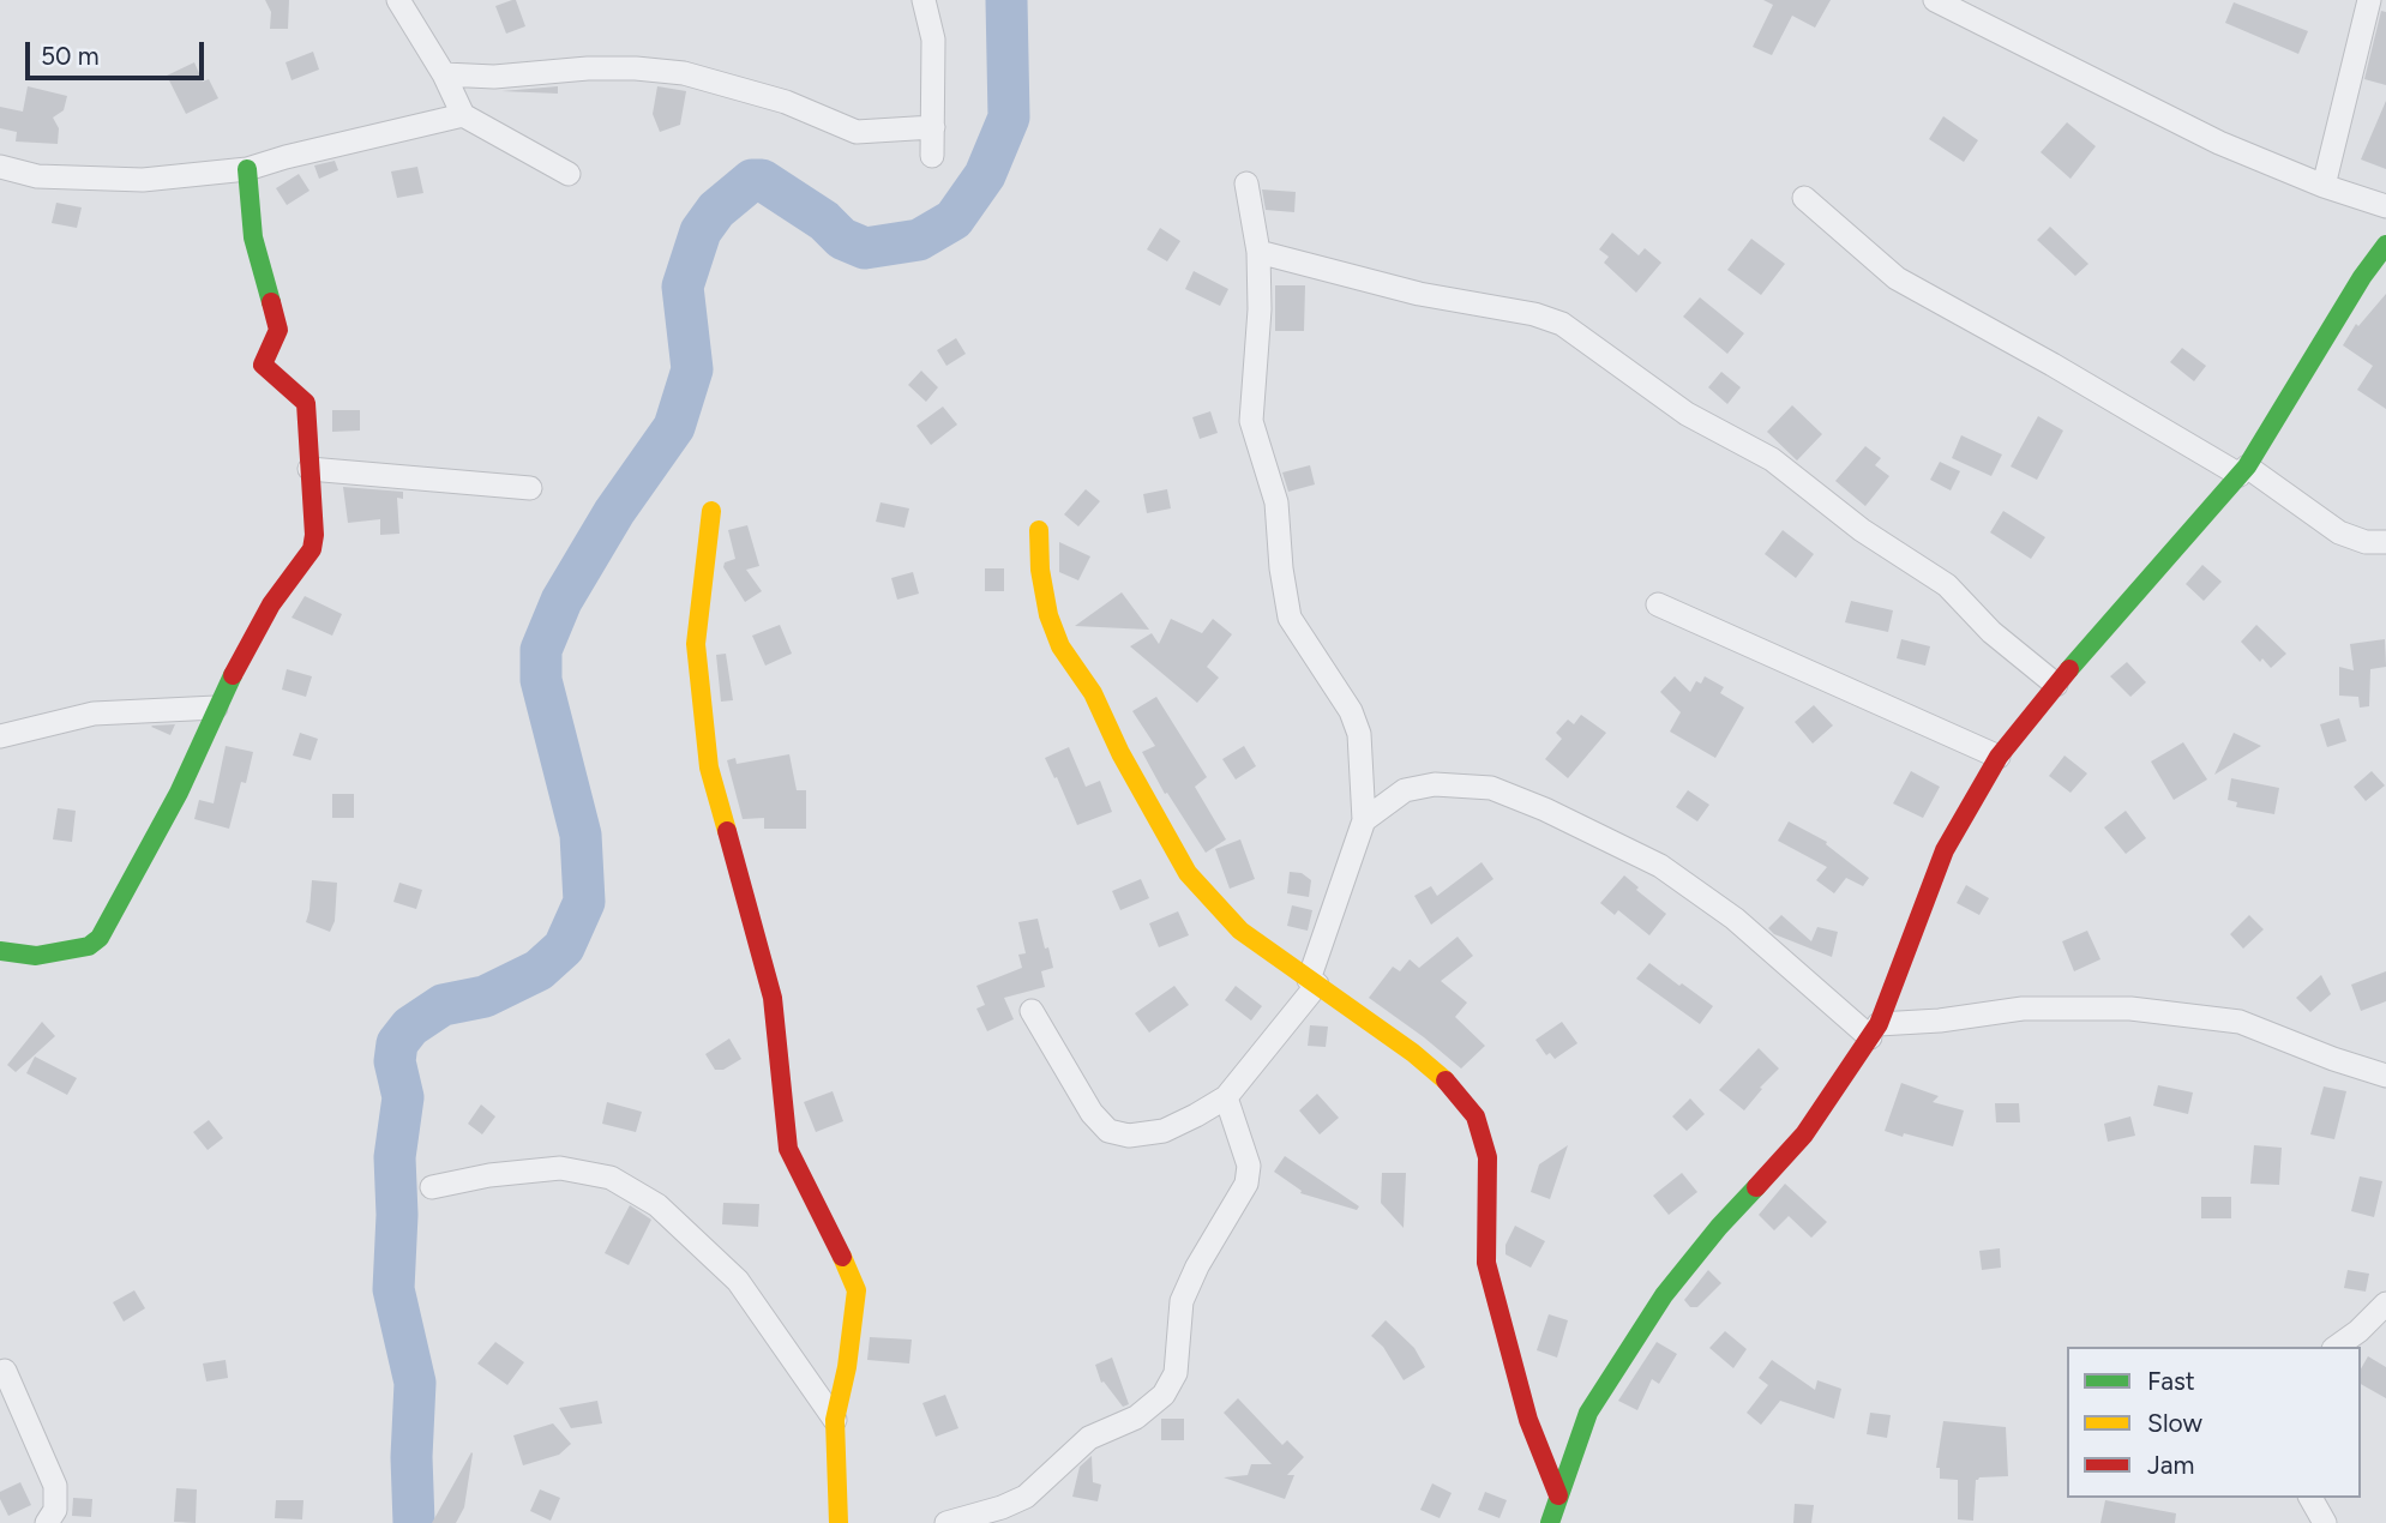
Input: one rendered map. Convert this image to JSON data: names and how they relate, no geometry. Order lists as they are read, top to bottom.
{
  "legend": ["Fast", "Slow", "Jam"],
  "scale_bar": "50 m"
}
